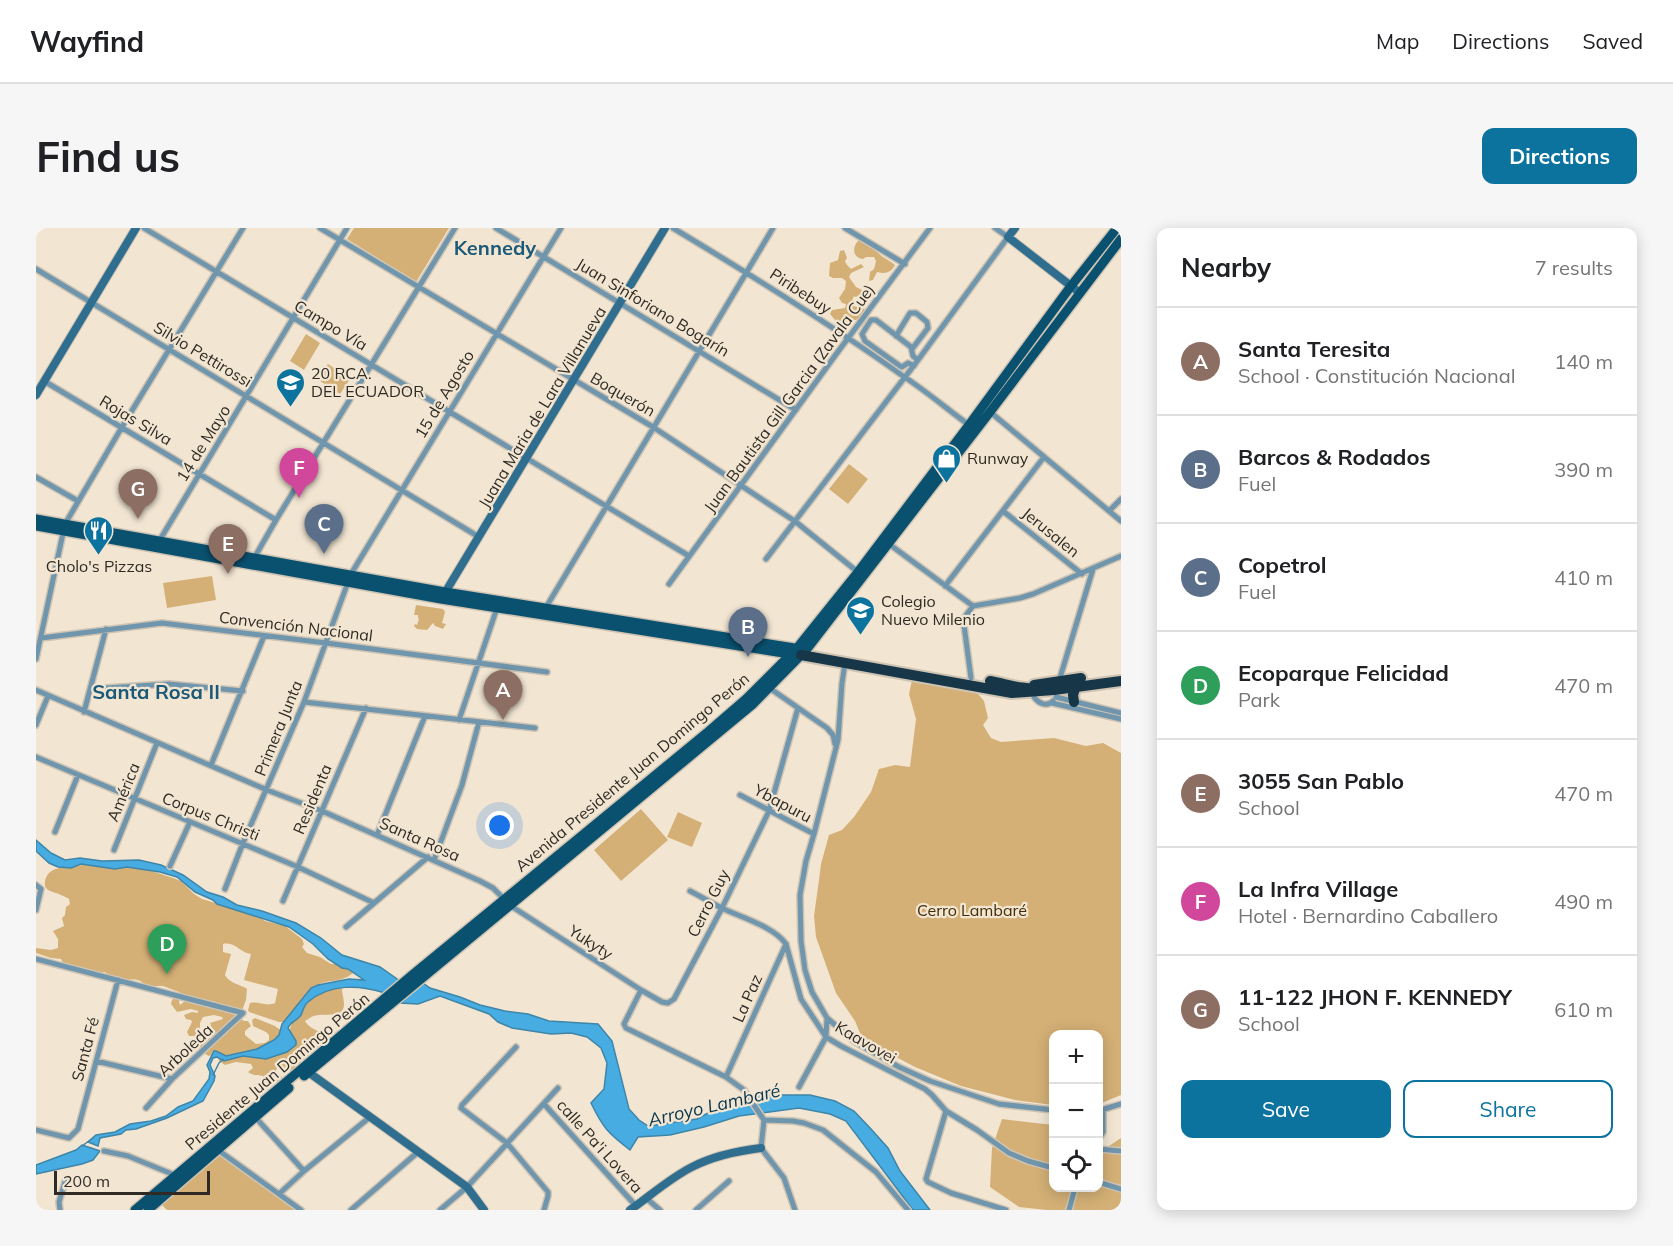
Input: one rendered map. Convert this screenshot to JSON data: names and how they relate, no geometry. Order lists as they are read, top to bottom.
{
  "streets": {
    "main road": ["Avenida Presidente Juan Domingo Perón", "Presidente Juan Domingo Perón"],
    "street": [
      "Piribebuy",
      "Juan Sinforiano Bogarín",
      "Campo Vía",
      "Silvio Pettirossi",
      "15 de Agosto",
      "Boquerón",
      "Juan Bautista Gill Garcia (Zavala Cue)",
      "Juana Maria de Lara Villanueva",
      "Rojas Silva",
      "14 de Mayo",
      "Jerusalen",
      "Convención Nacional",
      "Primera Junta",
      "América",
      "Residenta",
      "Ybapuru",
      "Corpus Christi",
      "Santa Rosa",
      "Cerro Guy",
      "Yukyty",
      "La Paz",
      "Kaavovei",
      "Santa Fé",
      "Arboleda",
      "calle Pa'i Lovera"
    ]
  },
  "crossings": [
    ["Piribebuy", "Juan Bautista Gill Garcia (Zavala Cue)"],
    ["Piribebuy", "Avenida Presidente Juan Domingo Perón"],
    ["Juan Sinforiano Bogarín", "15 de Agosto"],
    ["Juan Sinforiano Bogarín", "Juan Bautista Gill Garcia (Zavala Cue)"],
    ["Juan Sinforiano Bogarín", "Juana Maria de Lara Villanueva"],
    ["Campo Vía", "15 de Agosto"],
    ["Campo Vía", "Juan Bautista Gill Garcia (Zavala Cue)"],
    ["Campo Vía", "Juana Maria de Lara Villanueva"],
    ["Campo Vía", "14 de Mayo"],
    ["Silvio Pettirossi", "15 de Agosto"],
    ["Silvio Pettirossi", "Juana Maria de Lara Villanueva"],
    ["Silvio Pettirossi", "14 de Mayo"],
    ["15 de Agosto", "Boquerón"],
    ["15 de Agosto", "Primera Junta"],
    ["Boquerón", "Juan Bautista Gill Garcia (Zavala Cue)"],
    ["Boquerón", "Juana Maria de Lara Villanueva"],
    ["Boquerón", "14 de Mayo"],
    ["Boquerón", "Avenida Presidente Juan Domingo Perón"],
    ["Rojas Silva", "14 de Mayo"],
    ["Convención Nacional", "Primera Junta"],
    ["Primera Junta", "Corpus Christi"],
    ["Primera Junta", "Santa Rosa"],
    ["Avenida Presidente Juan Domingo Perón", "Santa Rosa"],
    ["Avenida Presidente Juan Domingo Perón", "Yukyty"],
    ["Avenida Presidente Juan Domingo Perón", "Presidente Juan Domingo Perón"],
    ["América", "Corpus Christi"],
    ["América", "Santa Rosa"],
    ["Residenta", "Corpus Christi"],
    ["Residenta", "Santa Rosa"],
    ["Ybapuru", "Cerro Guy"],
    ["Santa Rosa", "Yukyty"],
    ["Cerro Guy", "Yukyty"],
    ["La Paz", "Kaavovei"],
    ["Santa Fé", "Arboleda"]
  ],
  "districts": ["Kennedy", "Santa Rosa II"],
  "water": ["Arroyo Lambaré"],
  "parks": ["Cerro Lambaré"],
  "places": {
    "school or university": ["20 RCA. DEL ECUADOR", "Colegio Nuevo Milenio"],
    "shop": ["Runway"],
    "restaurant": ["Cholo's Pizzas"]
  },
  "scale_bar": "200 m",
  "page": {
    "header": "Wayfind",
    "nav": ["Map", "Directions", "Saved"],
    "buttons": [
      "Directions",
      ["Save", "Share"]
    ],
    "title": "Find us",
    "heading": ["Nearby", "7 results"],
    "list": [
      {
        "mark": "A",
        "name": "Santa Teresita",
        "note": "School · Constitución Nacional",
        "value": "140 m"
      },
      {
        "mark": "B",
        "name": "Barcos & Rodados",
        "note": "Fuel",
        "value": "390 m"
      },
      {
        "mark": "C",
        "name": "Copetrol",
        "note": "Fuel",
        "value": "410 m"
      },
      {
        "mark": "D",
        "name": "Ecoparque Felicidad",
        "note": "Park",
        "value": "470 m"
      },
      {
        "mark": "E",
        "name": "3055 San Pablo",
        "note": "School",
        "value": "470 m"
      },
      {
        "mark": "F",
        "name": "La Infra Village",
        "note": "Hotel · Bernardino Caballero",
        "value": "490 m"
      },
      {
        "mark": "G",
        "name": "11-122 JHON F. KENNEDY",
        "note": "School",
        "value": "610 m"
      }
    ],
    "pins": [
      "F",
      "G",
      "C",
      "E",
      "B",
      "A",
      "D"
    ],
    "map_buttons": ["+", "−"],
    "scale": "200 m"
  }
}
